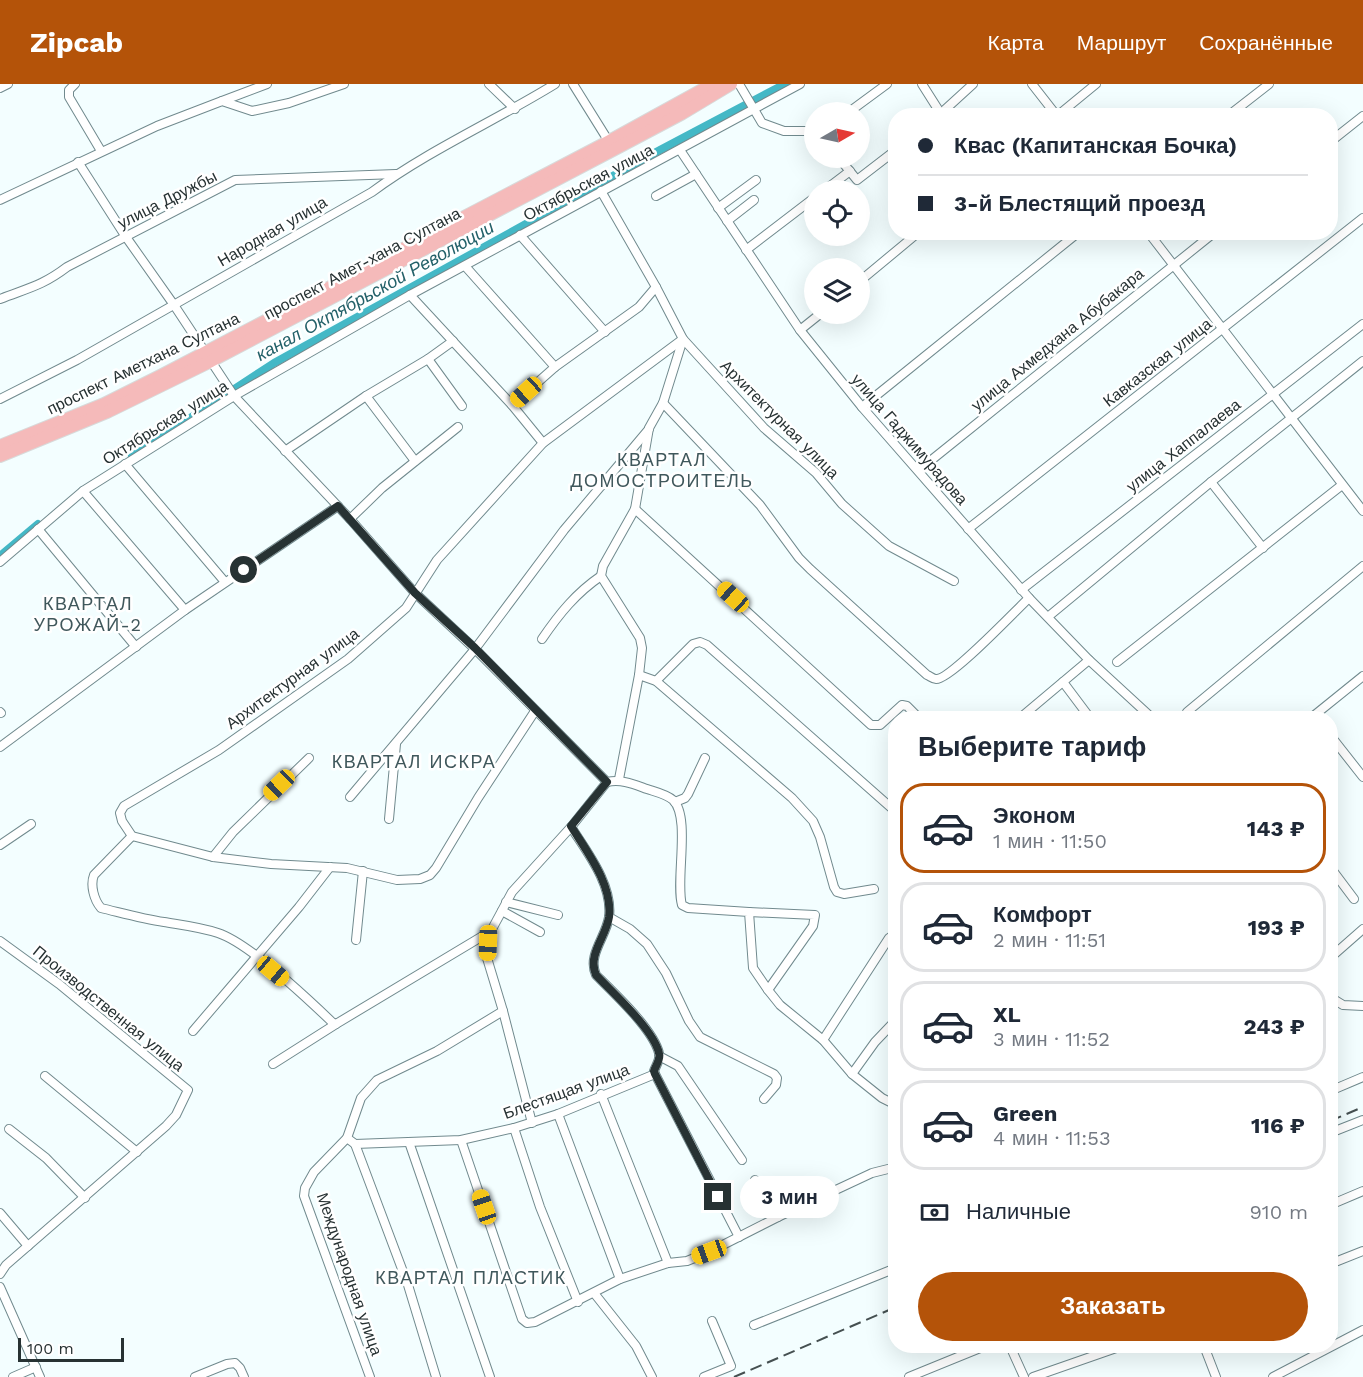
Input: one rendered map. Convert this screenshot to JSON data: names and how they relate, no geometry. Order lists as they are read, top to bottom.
{
  "streets": {
    "main road": ["проспект Амет-хана Султана", "проспект Аметхана Султана"],
    "street": [
      "Октябрьская улица",
      "улица Дружбы",
      "Народная улица",
      "улица Ахмедхана Абубакара",
      "Кавказская улица",
      "Архитектурная улица",
      "улица Гаджимурадова",
      "улица Хаппалаева",
      "Производственная улица",
      "Блестящая улица",
      "Международная улица"
    ]
  },
  "crossings": [
    ["Октябрьская улица", "улица Гаджимурадова"],
    ["улица Дружбы", "Народная улица"],
    ["проспект Амет-хана Султана", "проспект Аметхана Султана"],
    ["улица Ахмедхана Абубакара", "улица Гаджимурадова"],
    ["Кавказская улица", "улица Гаджимурадова"],
    ["улица Гаджимурадова", "улица Хаппалаева"]
  ],
  "districts": [
    "КВАРТАЛ ДОМОСТРОИТЕЛЬ",
    "КВАРТАЛ УРОЖАЙ-2",
    "КВАРТАЛ ИСКРА",
    "КВАРТАЛ ПЛАСТИК"
  ],
  "water": ["канал Октябрьской Революции"],
  "scale_bar": "100 m",
  "north": "right",
  "page": {
    "header": "Zipcab",
    "nav": ["Карта", "Маршрут", "Сохранённые"],
    "banner": ["Квас (Капитанская Бочка)", "3-й Блестящий проезд"],
    "heading": "Выберите тариф",
    "list": [
      {
        "name": "Эконом",
        "note": "1 мин · 11:50",
        "value": "143 ₽"
      },
      {
        "name": "Комфорт",
        "note": "2 мин · 11:51",
        "value": "193 ₽"
      },
      {
        "name": "XL",
        "note": "3 мин · 11:52",
        "value": "243 ₽"
      },
      {
        "name": "Green",
        "note": "4 мин · 11:53",
        "value": "116 ₽"
      }
    ],
    "bubble": "3 мин",
    "pay": ["Наличные", "910 m"],
    "buttons": "Заказать",
    "scale": "100 m"
  }
}
